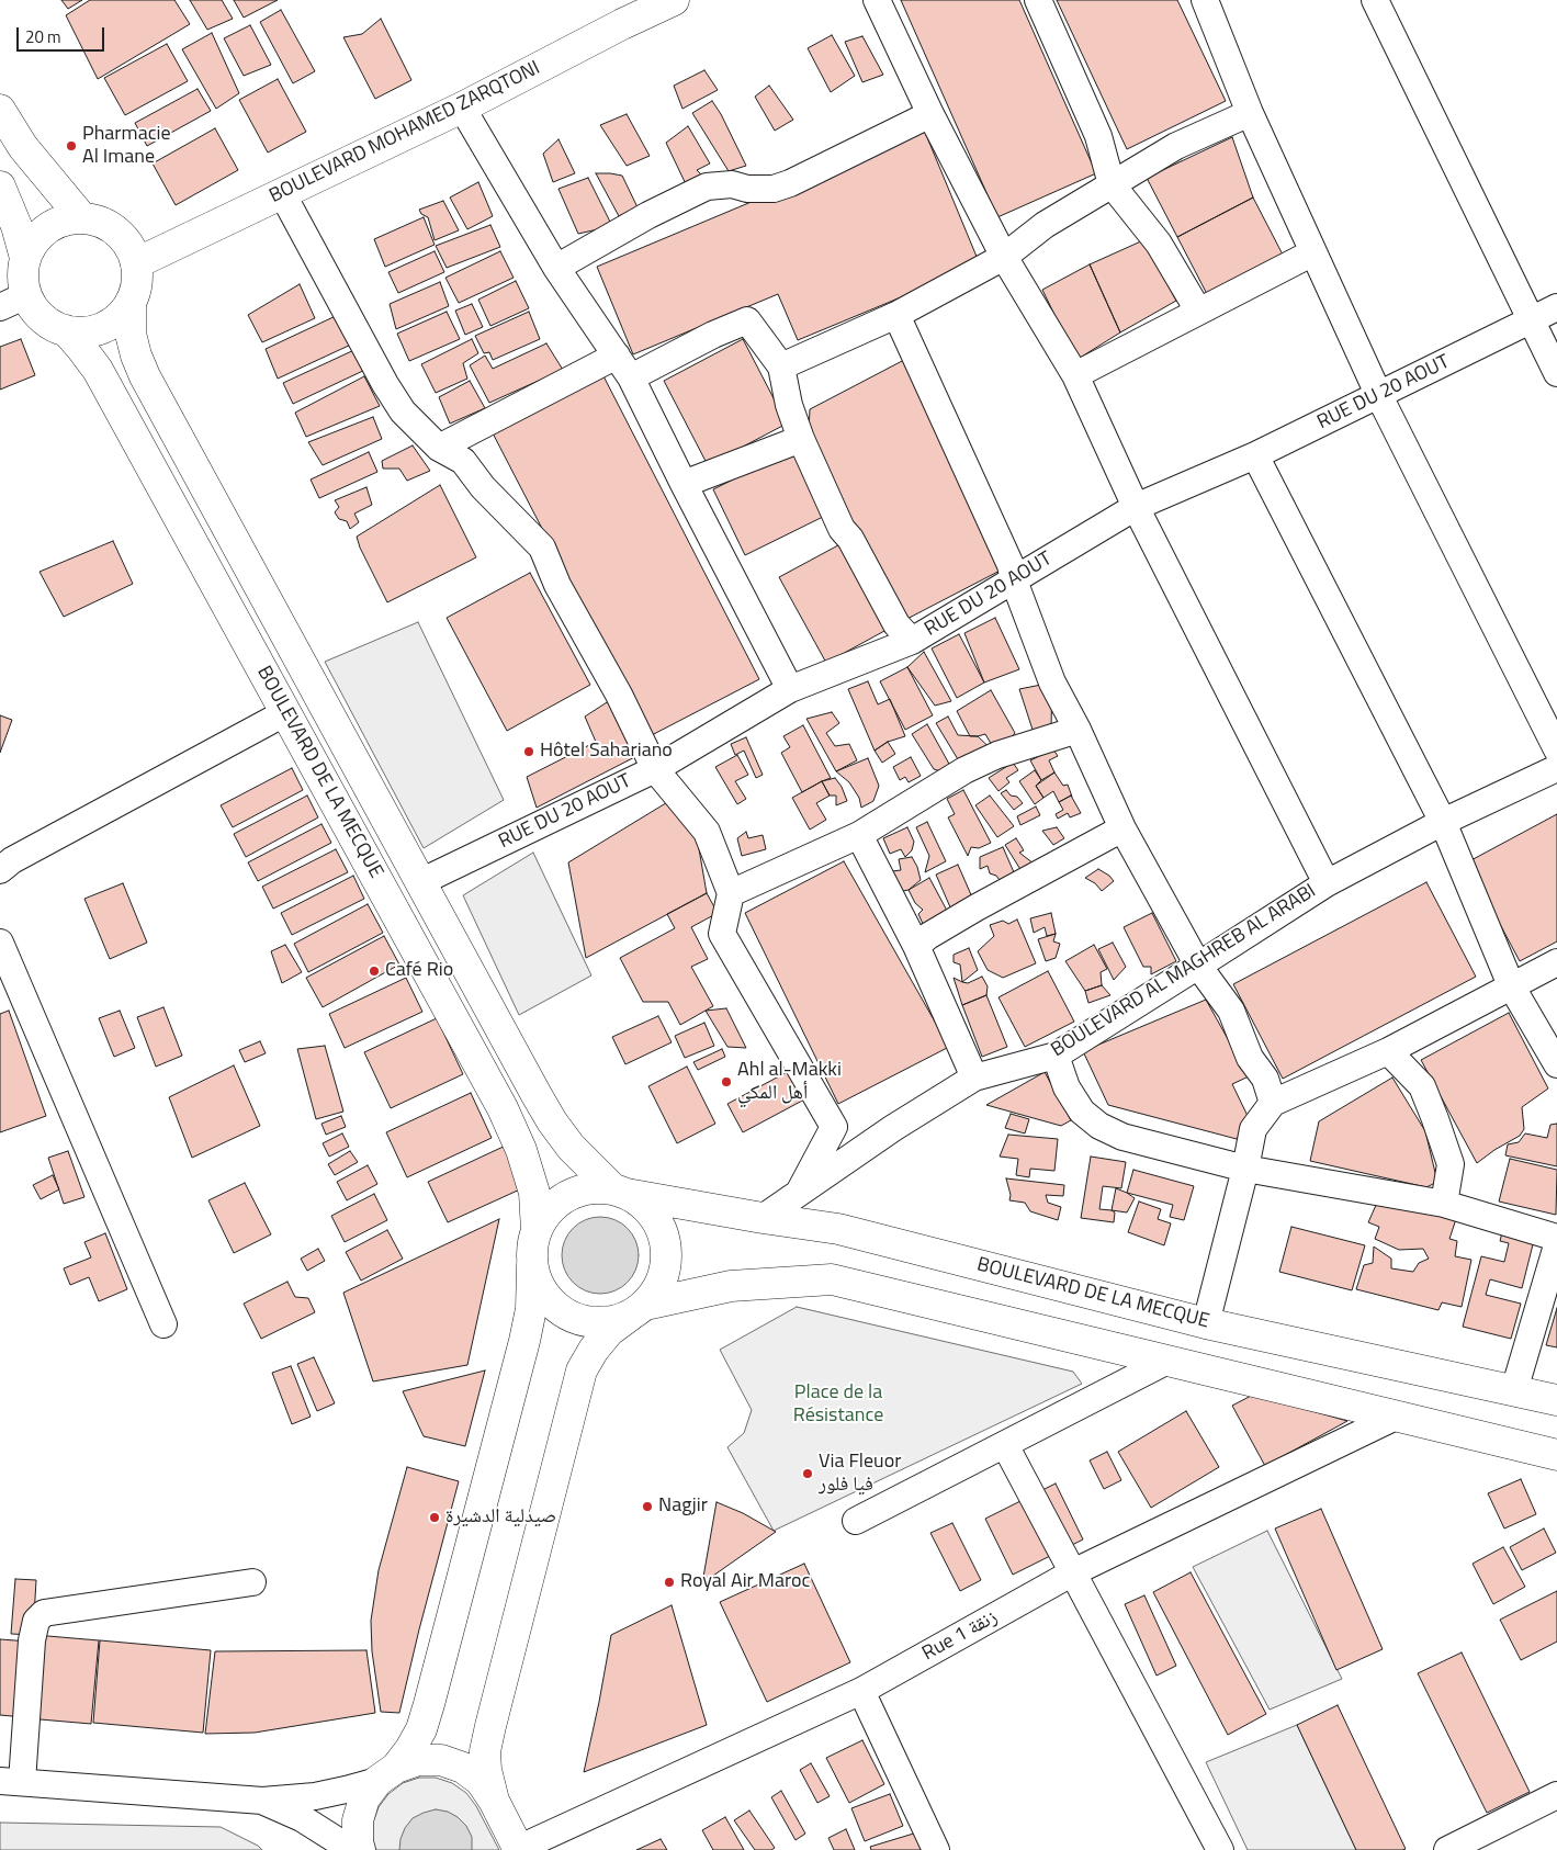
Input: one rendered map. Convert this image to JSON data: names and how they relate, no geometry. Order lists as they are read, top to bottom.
{
  "streets": {
    "main road": ["BOULEVARD MOHAMED ZARQTONI", "BOULEVARD DE LA MECQUE"],
    "street": ["RUE DU 20 AOUT", "BOULEVARD AL MAGHREB AL ARABI", "Rue 1 زنقة"]
  },
  "crossings": [
    ["BOULEVARD MOHAMED ZARQTONI", "BOULEVARD DE LA MECQUE"],
    ["BOULEVARD DE LA MECQUE", "BOULEVARD AL MAGHREB AL ARABI"]
  ],
  "parks": ["Place de la Résistance"],
  "places": [
    "Pharmacie Al Imane",
    "Hôtel Sahariano",
    "Café Rio",
    "Ahl al-Makki أهل المكي",
    "Via Fleuor فيا فلور",
    "Nagjir",
    "صيدلية الدشيرة",
    "Royal Air Maroc"
  ],
  "scale_bar": "20 m"
}
